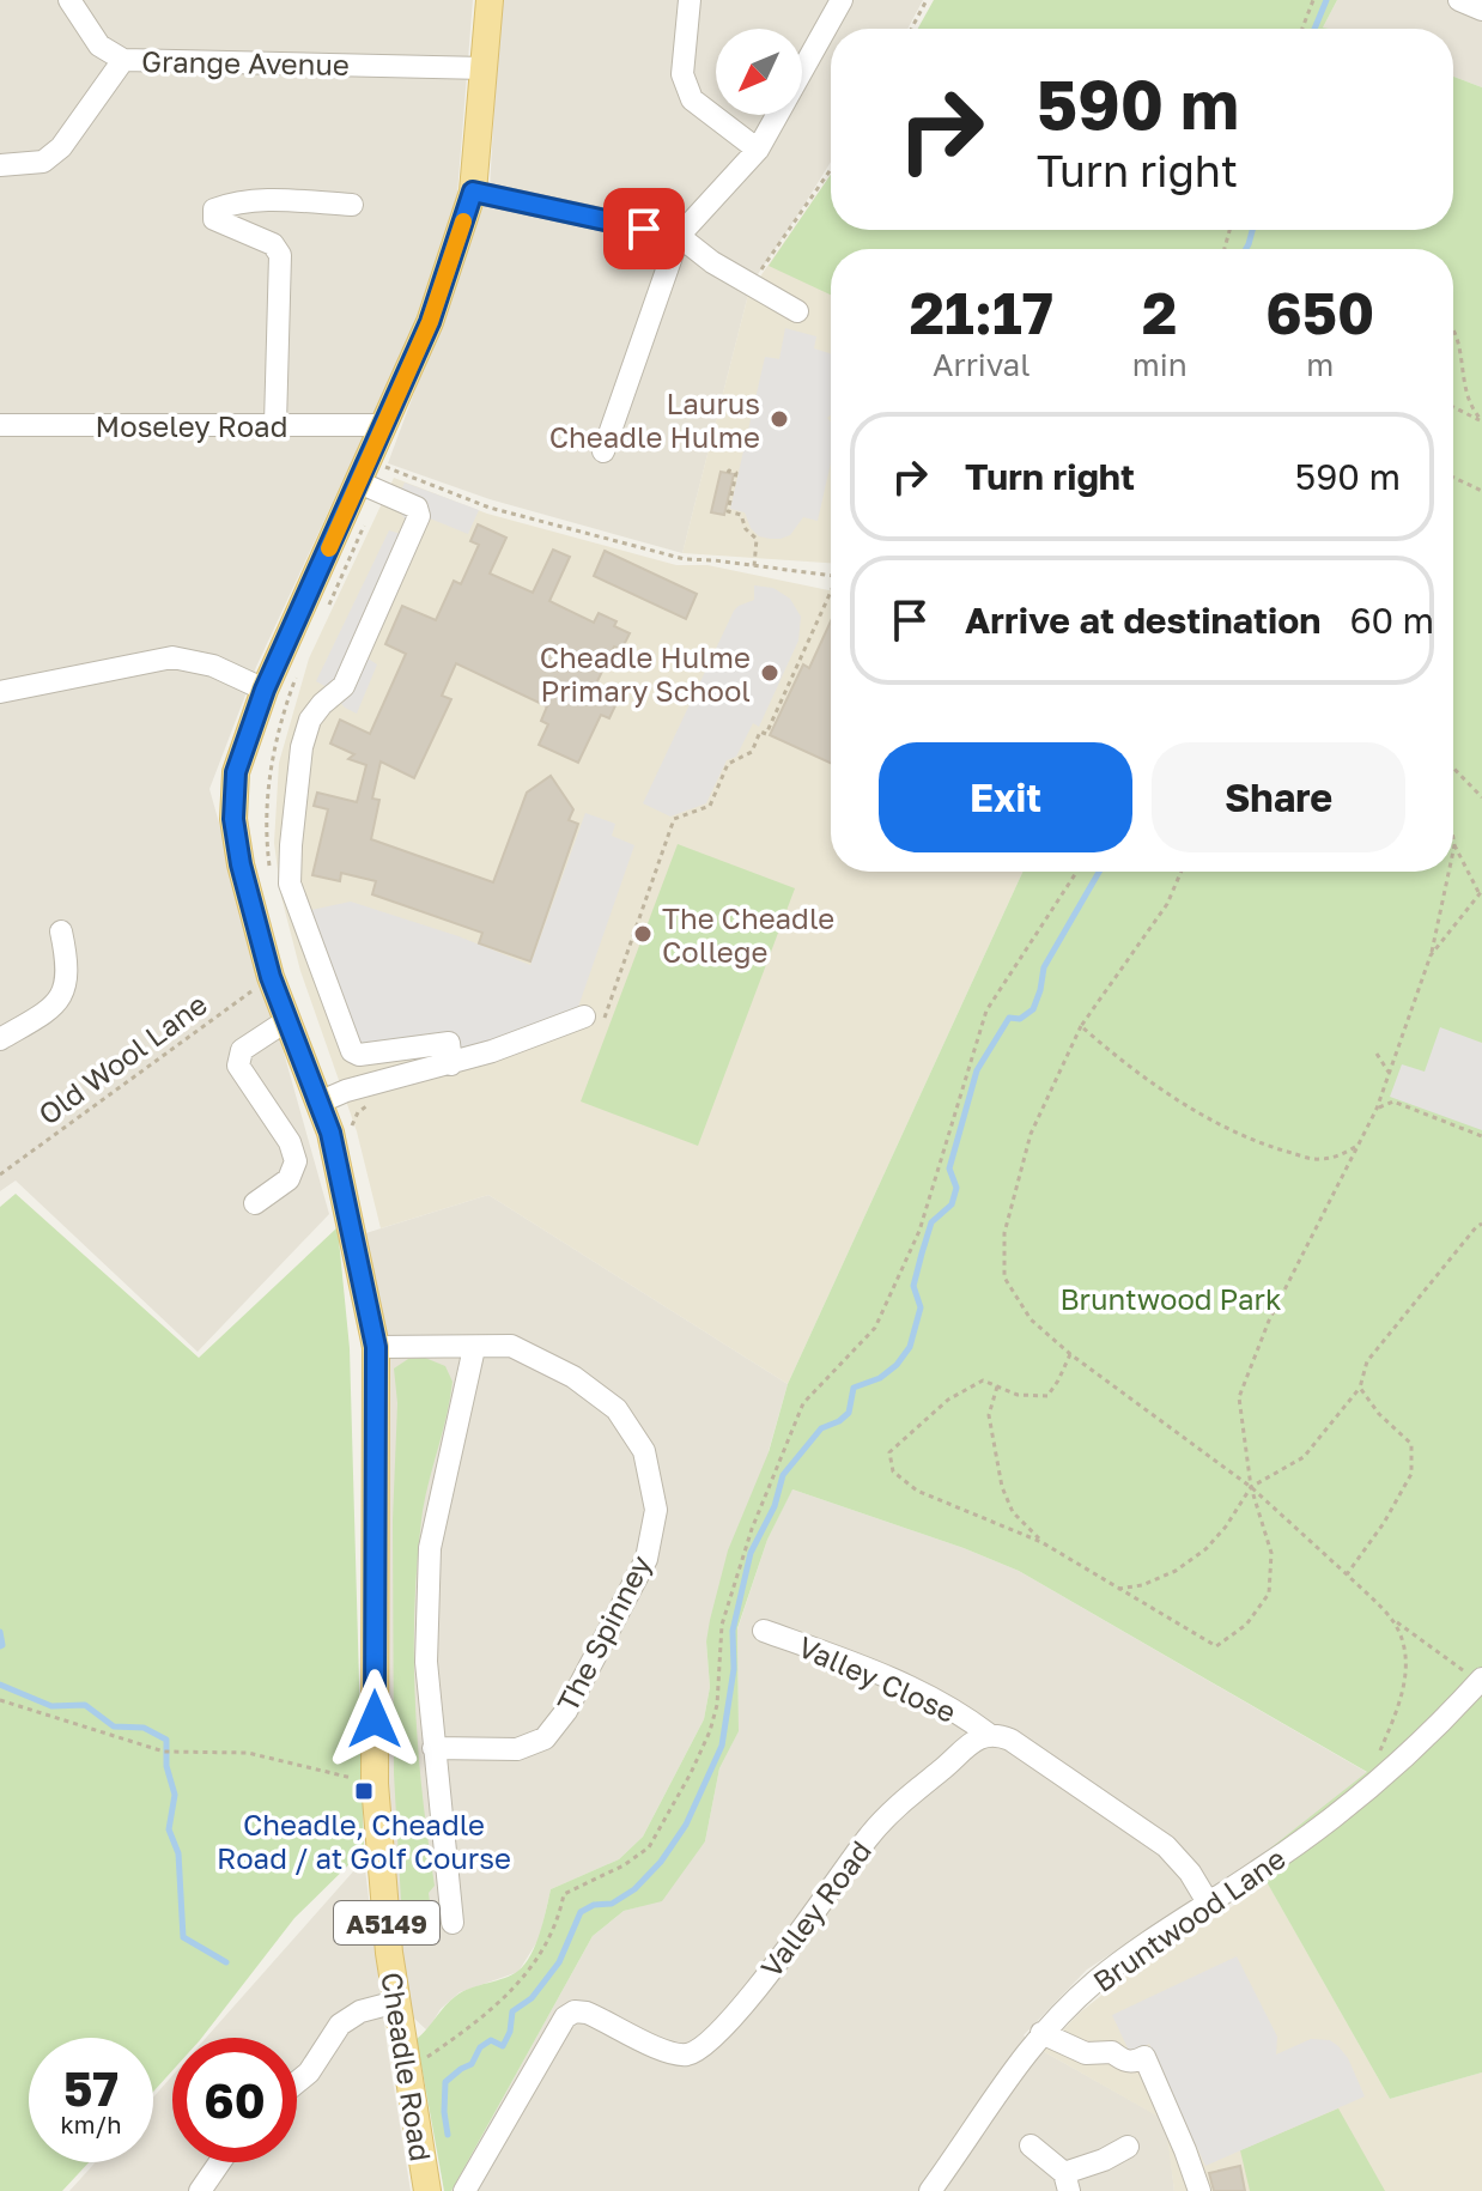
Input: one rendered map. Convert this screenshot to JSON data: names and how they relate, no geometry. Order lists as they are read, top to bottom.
{
  "streets": {
    "main road": ["A5149", "Cheadle Road"],
    "street": [
      "Grange Avenue",
      "Moseley Road",
      "The Spinney",
      "Valley Close",
      "Valley Road",
      "Bruntwood Lane"
    ],
    "path": ["Old Wool Lane"]
  },
  "crossings": [
    ["Grange Avenue", "Cheadle Road"],
    ["Moseley Road", "Cheadle Road"],
    ["Old Wool Lane", "Cheadle Road"],
    ["The Spinney", "Cheadle Road"],
    ["Valley Close", "Valley Road"]
  ],
  "parks": ["Bruntwood Park"],
  "places": {
    "other": ["Laurus Cheadle Hulme", "Cheadle Hulme Primary School", "The Cheadle College"],
    "transit": ["Cheadle, Cheadle Road / at Golf Course"]
  },
  "north": "bottom left",
  "page": {
    "turn": ["590 m", "Turn right"],
    "eta": [
      "21:17",
      "Arrival",
      "2",
      "min",
      "650",
      "m"
    ],
    "list": [
      {
        "name": "Turn right",
        "value": "590 m"
      },
      {
        "name": "Arrive at destination",
        "value": "60 m"
      }
    ],
    "buttons": ["Exit", "Share"],
    "speed": "57 km/h",
    "limit": "60"
  }
}
